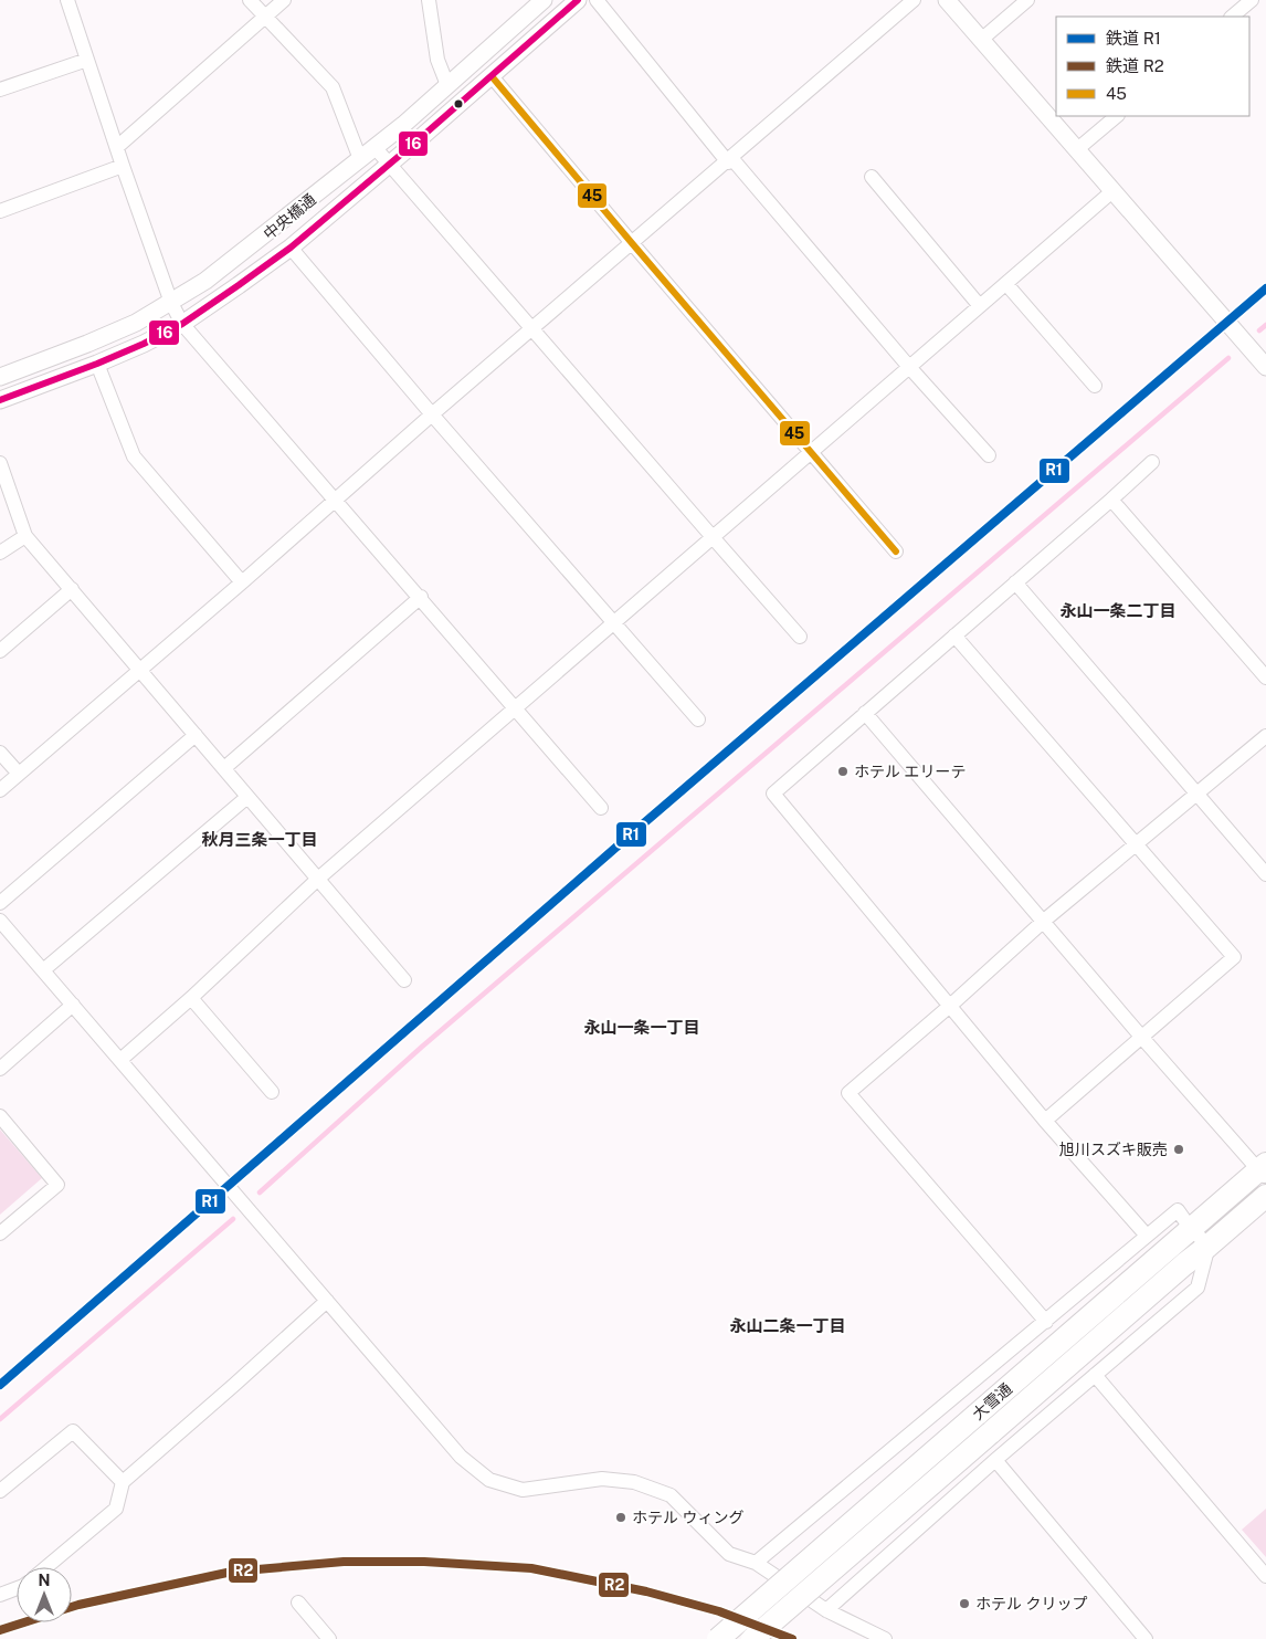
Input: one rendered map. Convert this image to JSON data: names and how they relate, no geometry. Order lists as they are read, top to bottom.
{
  "streets": {
    "highway": ["大雪通"],
    "street": ["中央橋通"]
  },
  "districts": [
    "永山一条二丁目",
    "秋月三条一丁目",
    "永山一条一丁目",
    "永山二条一丁目"
  ],
  "places": [
    "ホテル エリーテ",
    "旭川スズキ販売",
    "ホテル ウィング",
    "ホテル クリップ"
  ],
  "lines": [
    "transit line 16",
    "transit line 45",
    "rail line R1",
    "rail line R2"
  ],
  "legend": ["鉄道 R1", "鉄道 R2", "45"],
  "north": "top"
}
